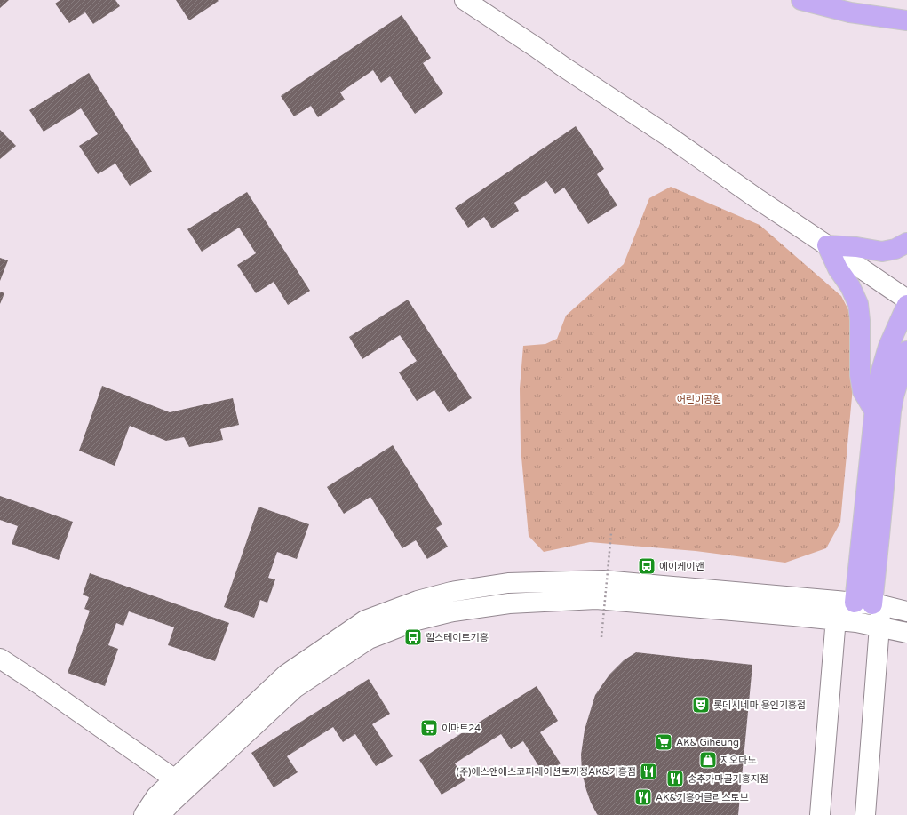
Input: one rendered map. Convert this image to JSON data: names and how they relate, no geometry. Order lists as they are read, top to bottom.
{
  "parks": ["어린이공원"],
  "places": {
    "bus stop": ["에이케이앤", "힐스테이트기흥"],
    "theatre": ["롯데시네마 용인기흥점"],
    "supermarket": ["이마트24", "AK& Giheung"],
    "shop": ["지오다노"],
    "restaurant": ["(주)에스앤에스코퍼레이션토끼정AK&기흥점", "송추가마골기흥지점", "AK&기흥어글리스토브"]
  }
}
